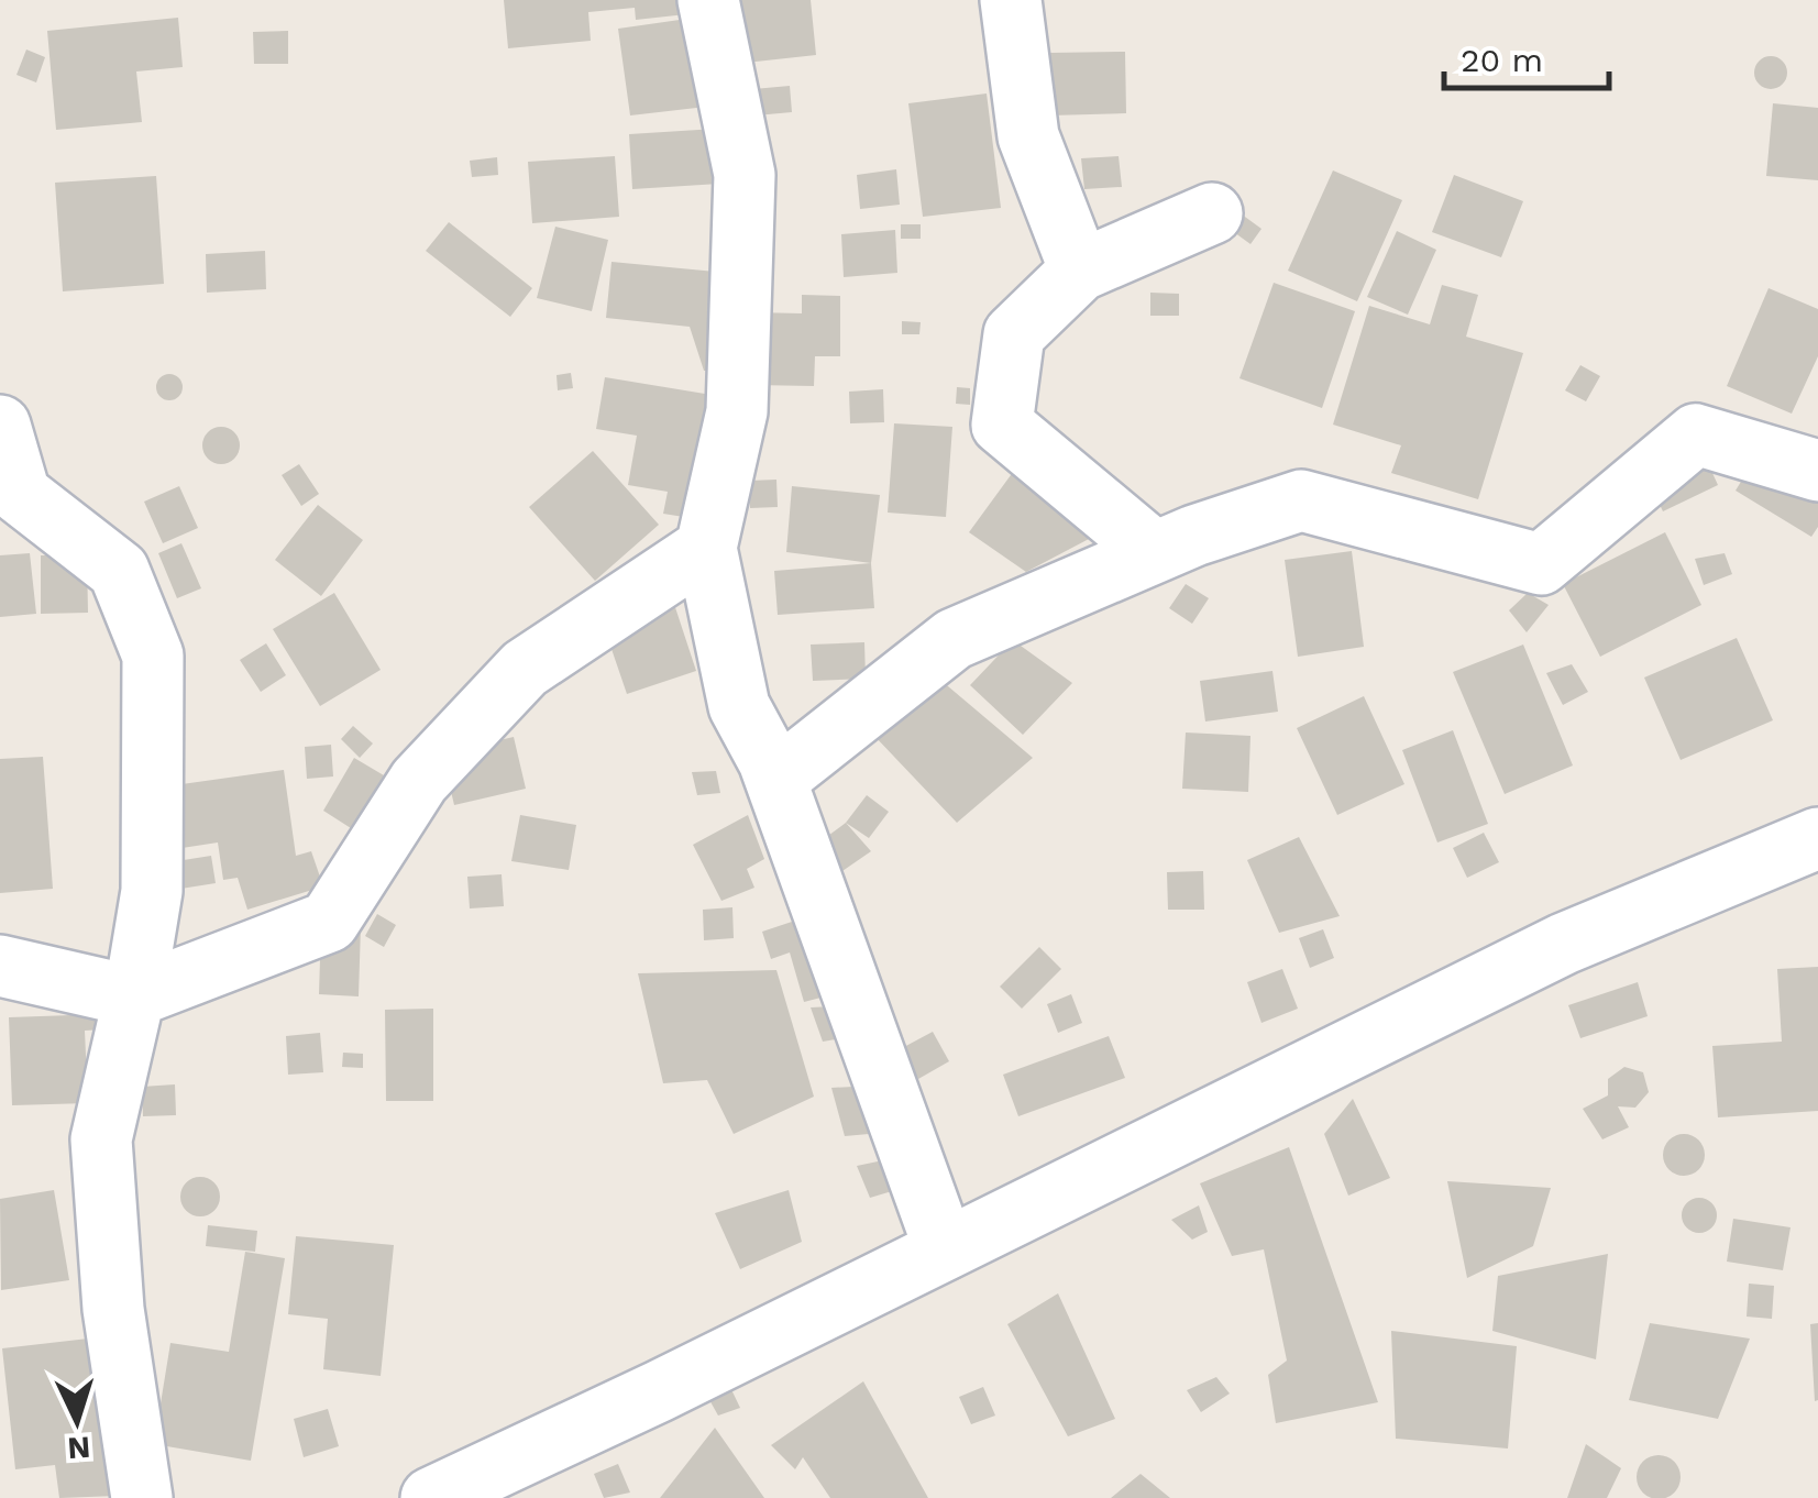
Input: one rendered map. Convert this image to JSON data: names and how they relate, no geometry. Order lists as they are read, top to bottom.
{
  "scale_bar": "20 m",
  "north": "bottom"
}
